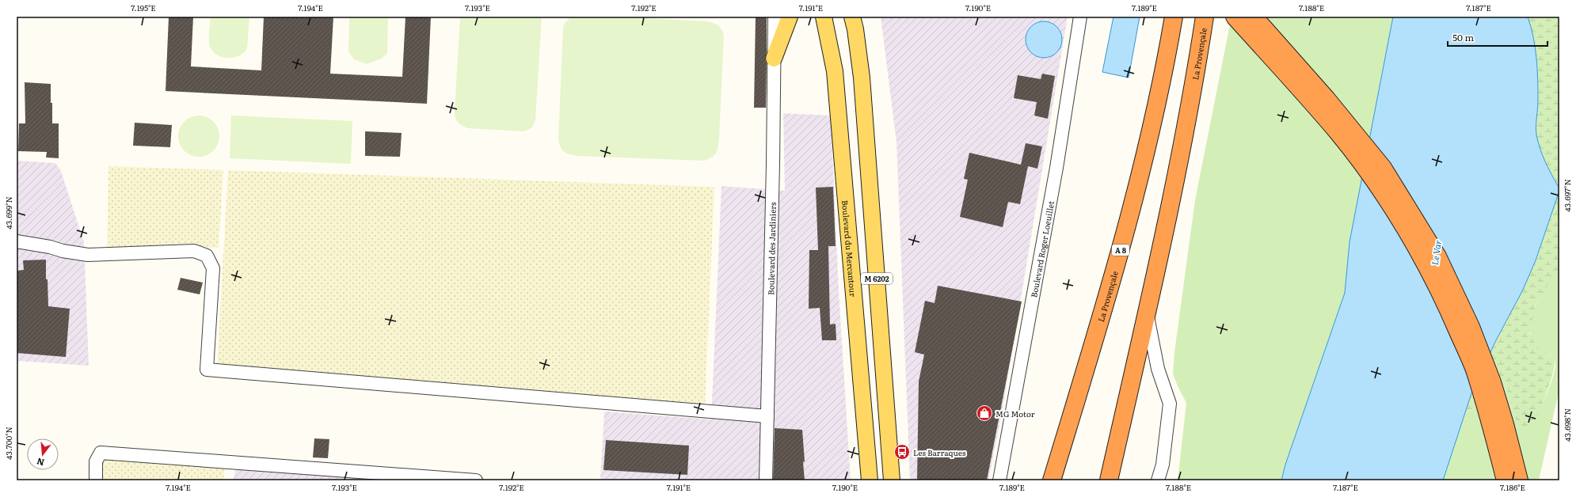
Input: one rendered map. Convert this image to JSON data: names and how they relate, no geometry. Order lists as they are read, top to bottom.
{
  "streets": {
    "highway": ["La Provençale", "A 8"],
    "main road": ["Boulevard du Mercantour", "M 6202"],
    "street": ["Boulevard des Jardiniers", "Boulevard Roger Loeuillet"]
  },
  "water": ["Le Var"],
  "places": {
    "shop": ["MG Motor"],
    "bus stop": ["Les Barraques"]
  },
  "scale_bar": "50 m",
  "north": "bottom",
  "coordinates": [
    "7.195°E",
    "7.194°E",
    "7.193°E",
    "7.192°E",
    "7.191°E",
    "7.190°E",
    "7.189°E",
    "7.188°E",
    "7.187°E",
    "43.697°N",
    "43.699°N",
    "43.698°N",
    "43.700°N",
    "7.186°E"
  ]
}
